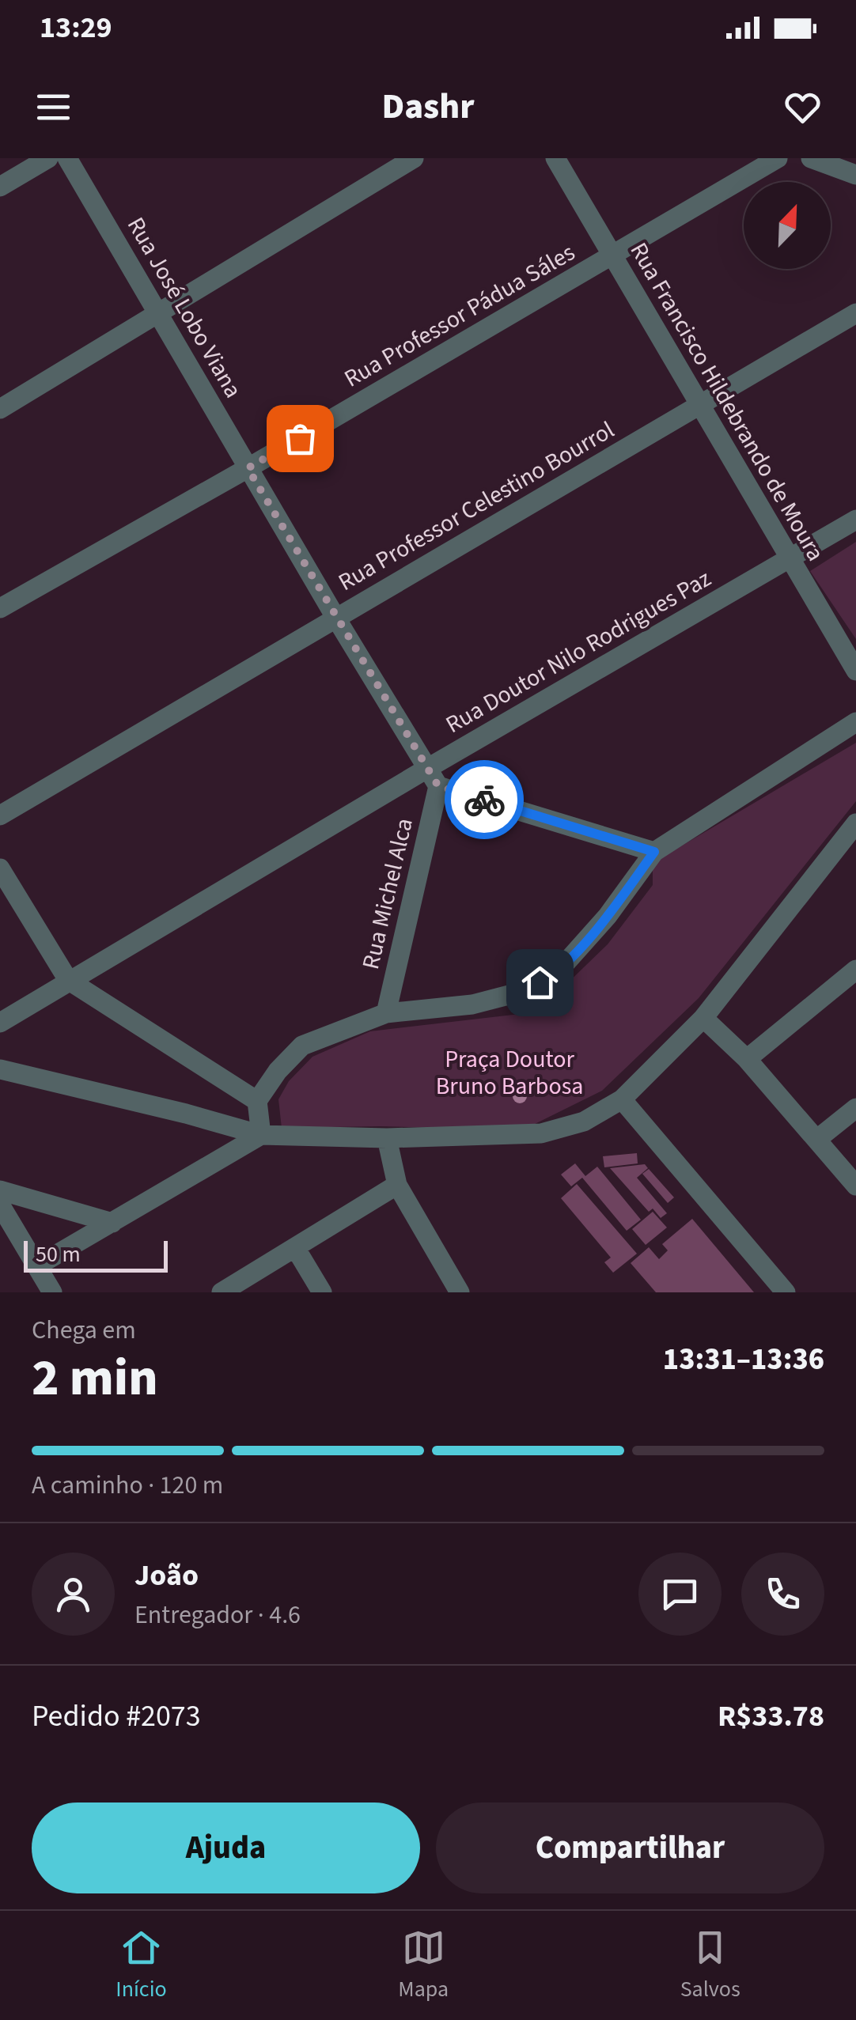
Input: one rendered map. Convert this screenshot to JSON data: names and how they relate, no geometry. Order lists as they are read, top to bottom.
{
  "streets": {
    "street": [
      "Rua José Lobo Viana",
      "Rua Professor Pádua Sáles",
      "Rua Francisco Hildebrando de Moura",
      "Rua Professor Celestino Bourrol",
      "Rua Doutor Nilo Rodrigues Paz",
      "Rua Michel Alca"
    ]
  },
  "crossings": [
    ["Rua José Lobo Viana", "Rua Professor Pádua Sáles"],
    ["Rua José Lobo Viana", "Rua Professor Celestino Bourrol"],
    ["Rua José Lobo Viana", "Rua Doutor Nilo Rodrigues Paz"],
    ["Rua José Lobo Viana", "Rua Michel Alca"],
    ["Rua Professor Pádua Sáles", "Rua Francisco Hildebrando de Moura"],
    ["Rua Francisco Hildebrando de Moura", "Rua Professor Celestino Bourrol"],
    ["Rua Francisco Hildebrando de Moura", "Rua Doutor Nilo Rodrigues Paz"]
  ],
  "parks": ["Praça Doutor Bruno Barbosa"],
  "scale_bar": "50 m",
  "north": "top right",
  "page": {
    "status": "13:29",
    "header": "Dashr",
    "scale": "50 m",
    "heading": ["2 min", "Chega em", "13:31–13:36"],
    "panel": [
      "João",
      "Entregador · 4.6",
      "Pedido #2073",
      "R$33.78"
    ],
    "bar": "A caminho · 120 m",
    "buttons": ["Ajuda", "Compartilhar"],
    "tabs": ["Início", "Mapa", "Salvos"]
  }
}
